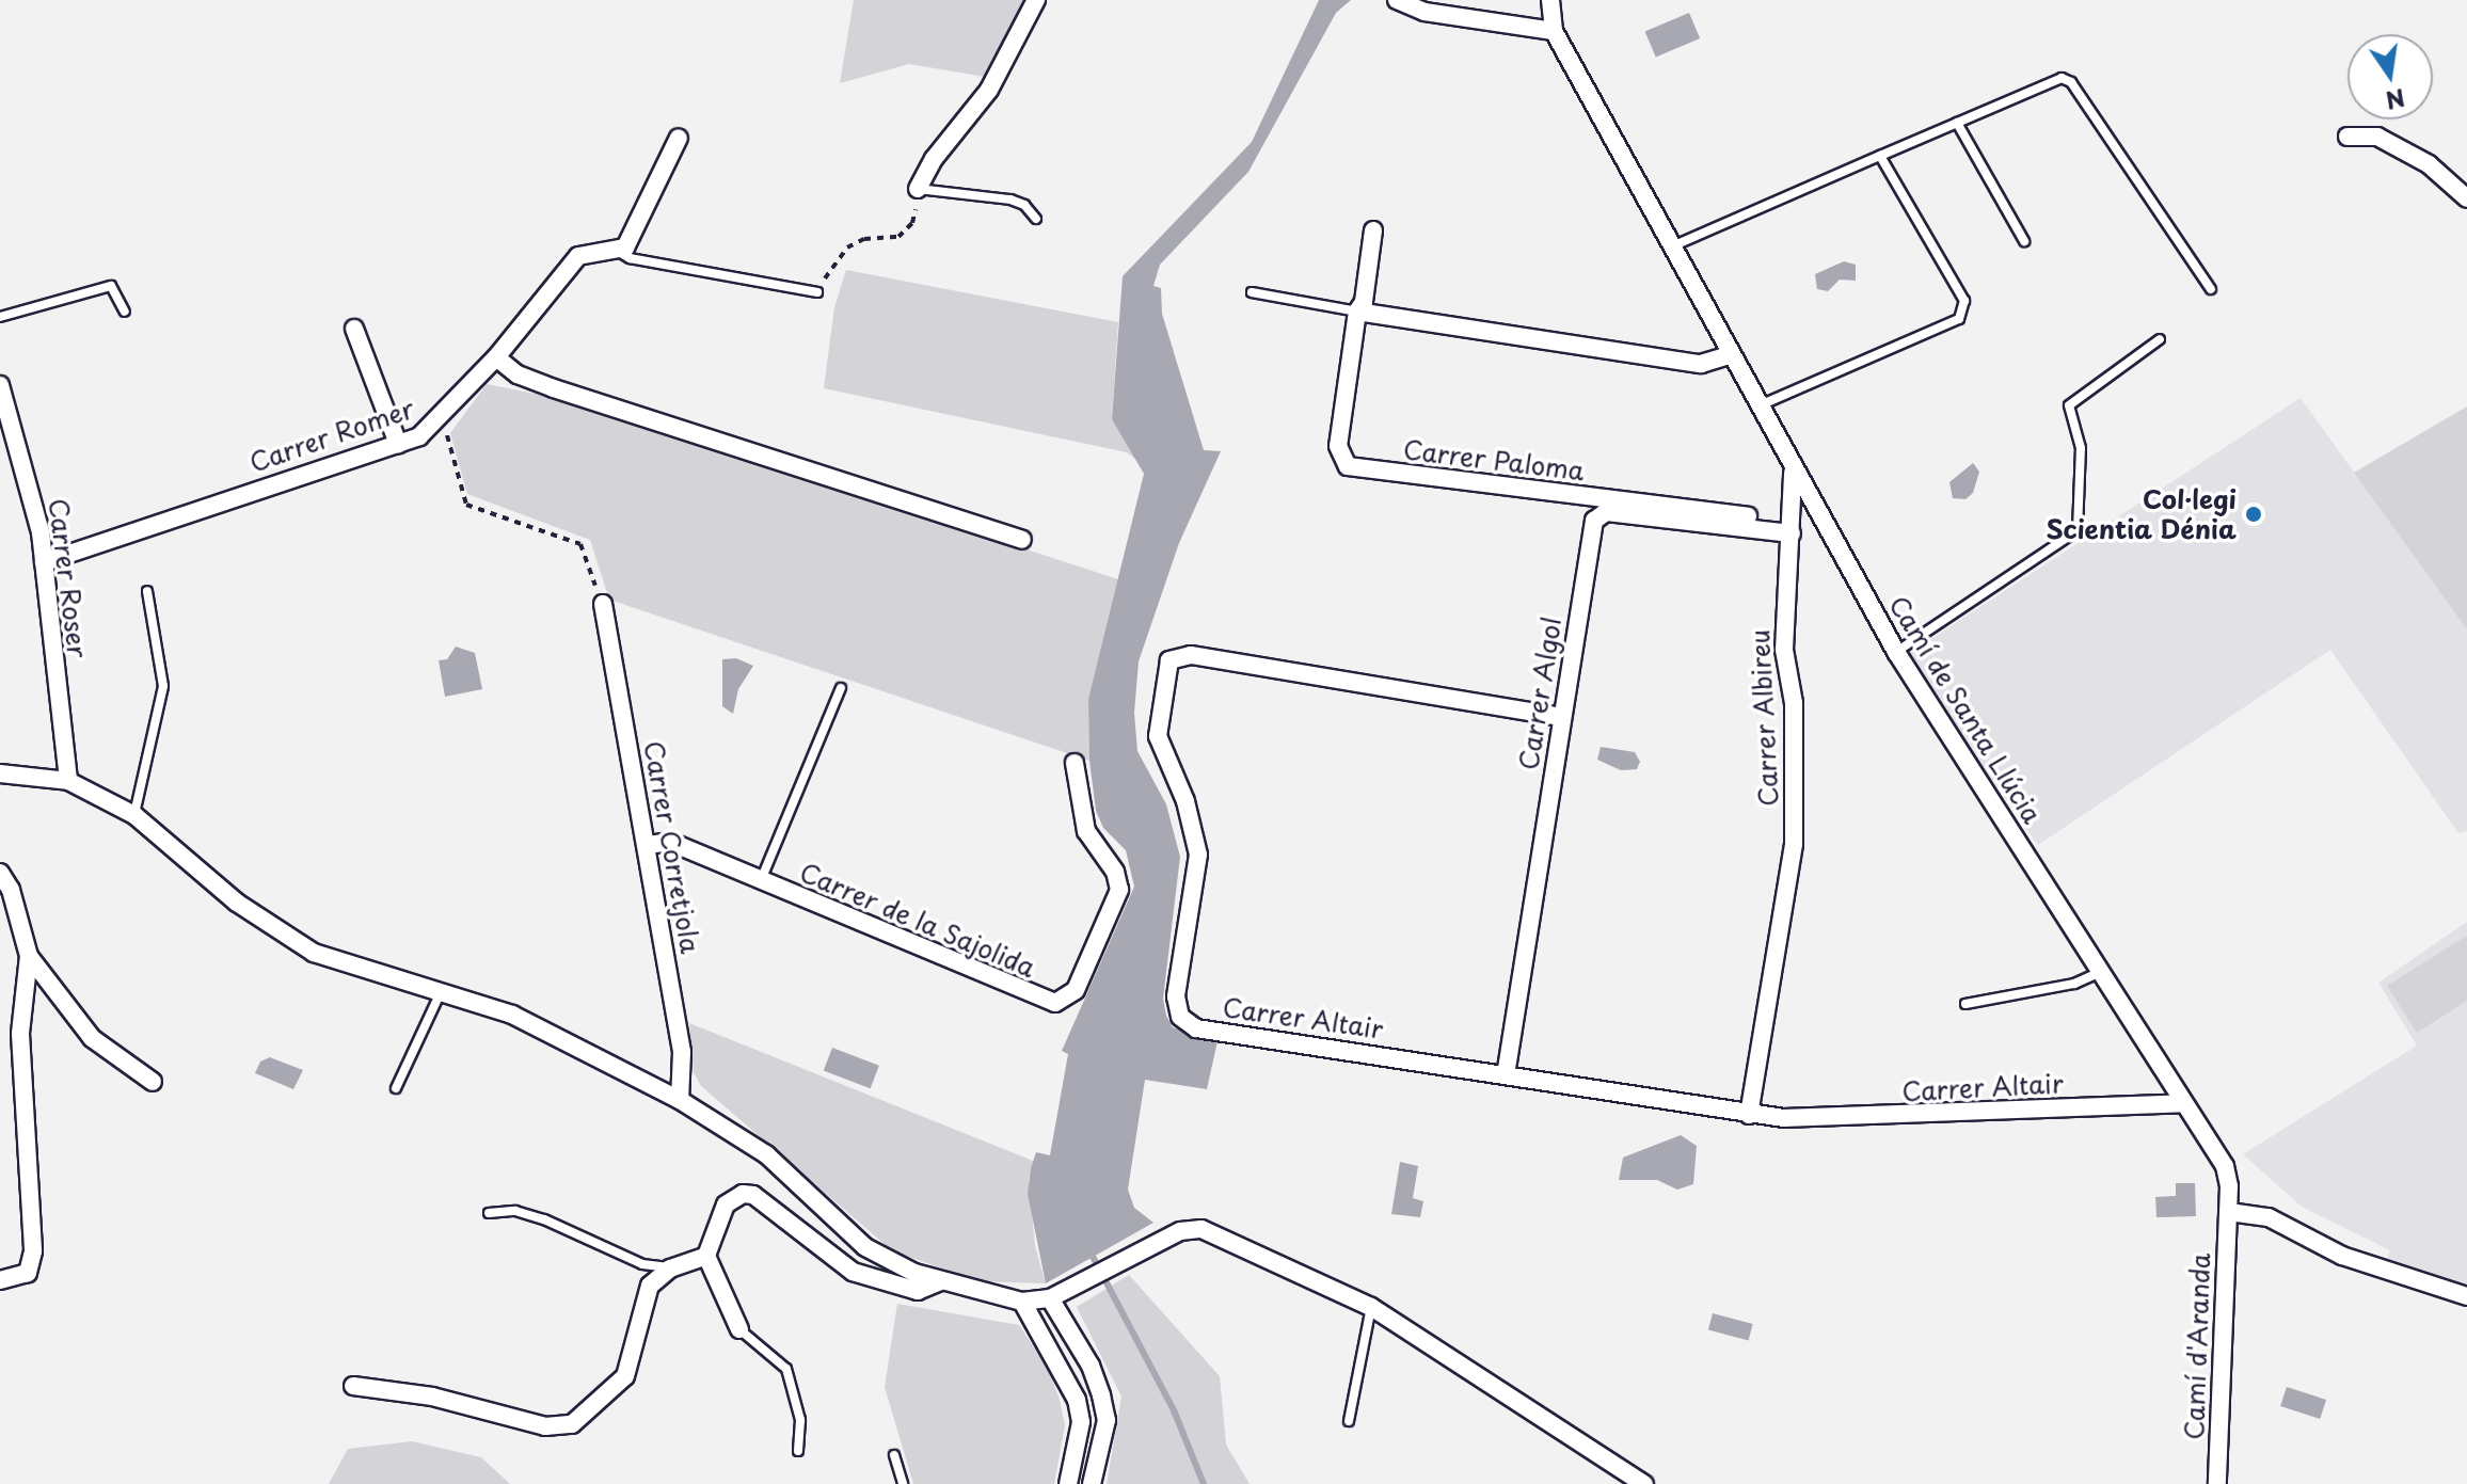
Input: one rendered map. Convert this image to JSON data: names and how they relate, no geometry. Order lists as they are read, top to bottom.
{
  "streets": {
    "street": [
      "Carrer Romer",
      "Carrer Paloma",
      "Carrer Roser",
      "Carrer Algol",
      "Camí de Santa Llúcia",
      "Carrer Albireu",
      "Carrer Corretjola",
      "Carrer de la Sajolida",
      "Carrer Altair",
      "Camí d'Aranda"
    ]
  },
  "crossings": [
    ["Carrer Romer", "Carrer Roser"],
    ["Carrer Paloma", "Carrer Algol"],
    ["Carrer Paloma", "Carrer Albireu"],
    ["Carrer Algol", "Carrer Albireu"],
    ["Carrer Algol", "Carrer Altair"],
    ["Camí de Santa Llúcia", "Carrer Albireu"],
    ["Camí de Santa Llúcia", "Carrer Altair"],
    ["Camí de Santa Llúcia", "Camí d'Aranda"],
    ["Carrer Albireu", "Carrer Altair"],
    ["Carrer Corretjola", "Carrer de la Sajolida"]
  ],
  "places": ["Col·legi Scientia Dénia"],
  "north": "bottom"
}
